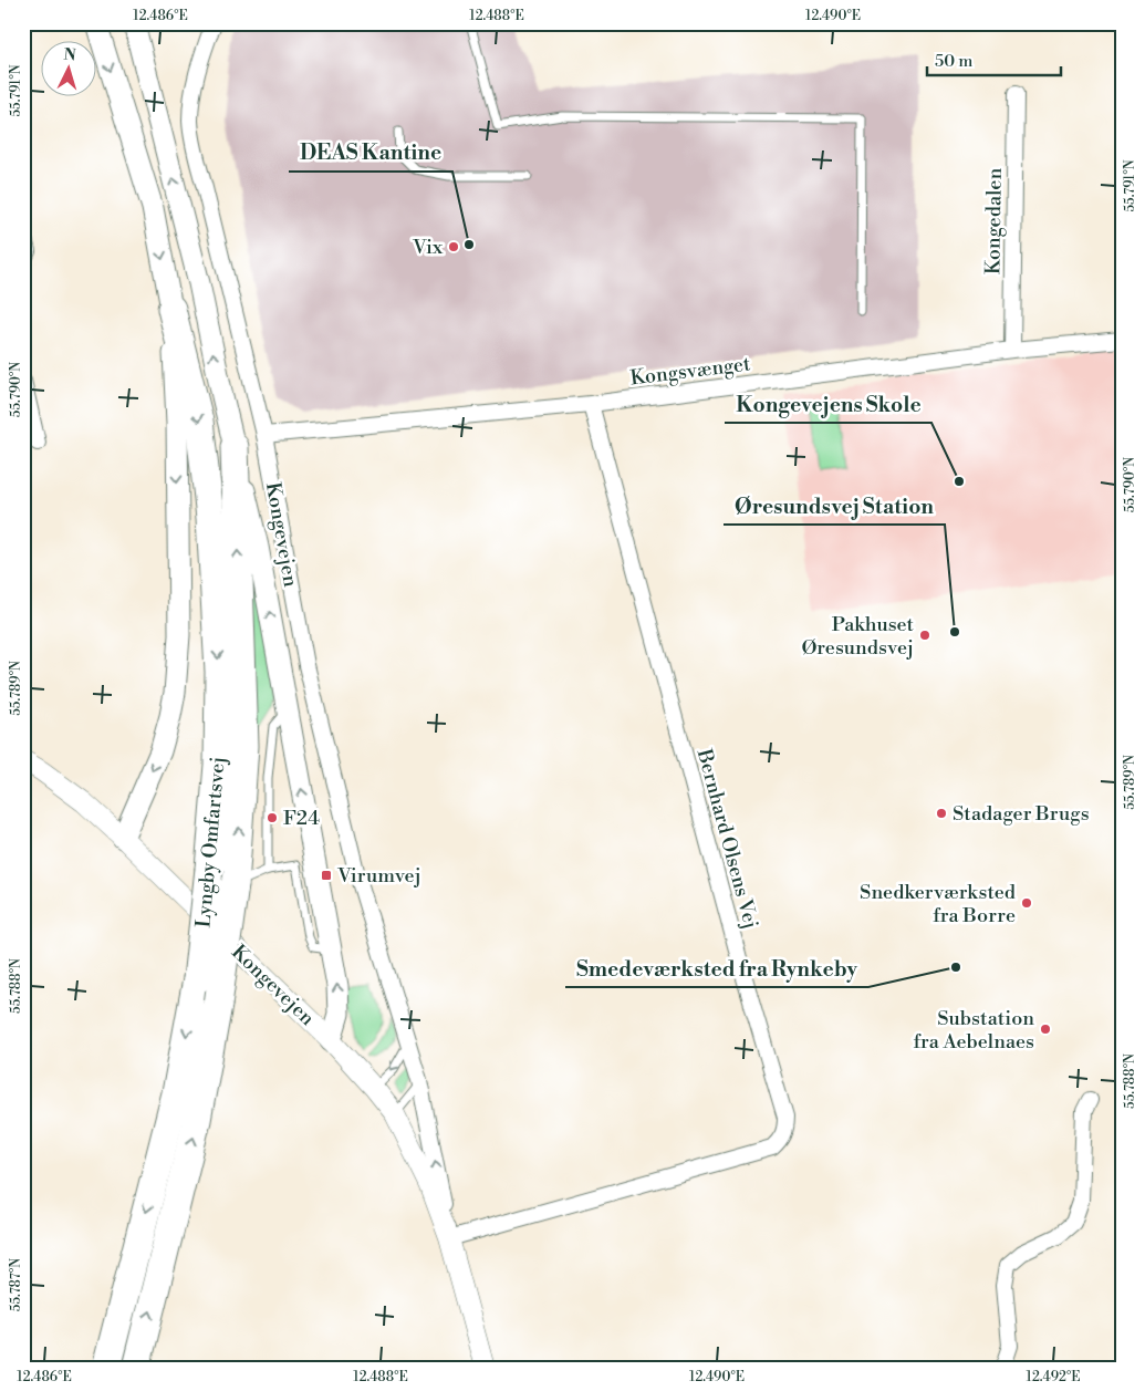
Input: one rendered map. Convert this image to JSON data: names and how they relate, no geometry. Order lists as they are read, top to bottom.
{
  "streets": {
    "highway": ["Lyngby Omfartsvej"],
    "street": [
      "Kongedalen",
      "Kongsvænget",
      "Kongevejen",
      "Bernhard Olsens Vej"
    ]
  },
  "crossings": [
    ["Kongedalen", "Kongsvænget"],
    ["Kongsvænget", "Kongevejen"],
    ["Kongsvænget", "Bernhard Olsens Vej"],
    ["Kongevejen", "Bernhard Olsens Vej"]
  ],
  "places": {
    "other": [
      "DEAS Kantine",
      "Vix",
      "Kongevejens Skole",
      "Øresundsvej Station",
      "Pakhuset Øresundsvej",
      "Stadager Brugs",
      "F24",
      "Snedkerværksted fra Borre",
      "Smedeværksted fra Rynkeby",
      "Substation fra Aebelnaes"
    ],
    "transit": ["Virumvej"]
  },
  "scale_bar": "50 m",
  "north": "top",
  "coordinates": [
    "12.486°E",
    "12.488°E",
    "12.490°E",
    "55.791°N",
    "55.790°N",
    "55.789°N",
    "55.788°N",
    "55.787°N",
    "12.492°E"
  ]
}
